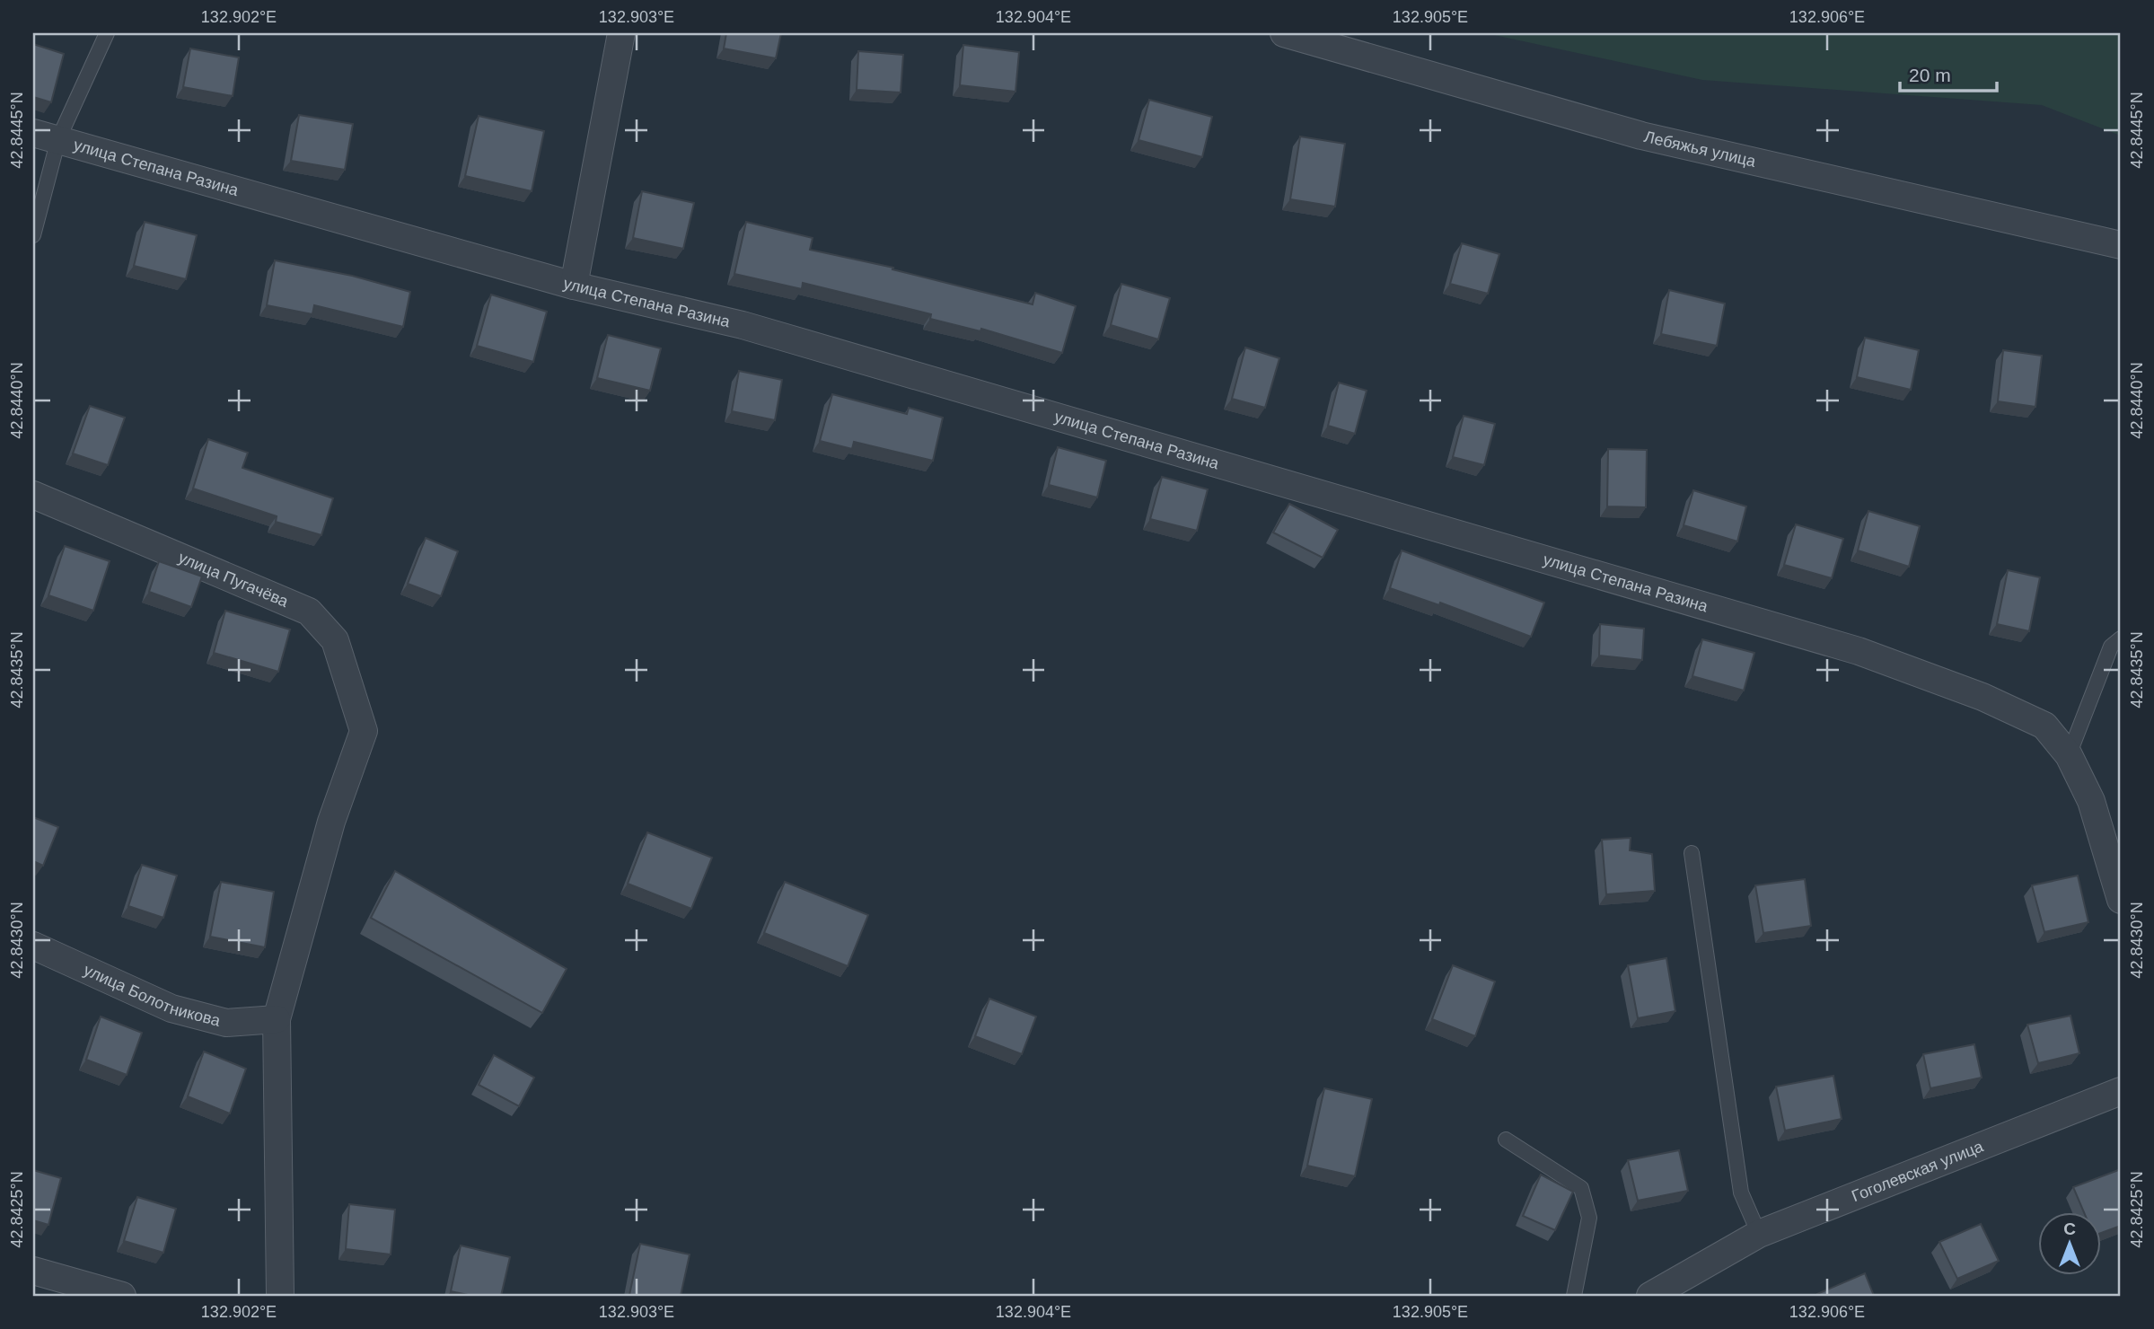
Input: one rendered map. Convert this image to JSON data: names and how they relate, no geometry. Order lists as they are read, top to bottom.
{
  "streets": {
    "street": [
      "Лебяжья улица",
      "улица Степана Разина",
      "улица Пугачёва",
      "улица Болотникова",
      "Гоголевская улица"
    ]
  },
  "crossings": [
    ["улица Пугачёва", "улица Болотникова"]
  ],
  "scale_bar": "20 m",
  "north": "top",
  "coordinates": [
    "132.902°E",
    "132.903°E",
    "132.904°E",
    "132.905°E",
    "132.906°E",
    "42.8445°N",
    "42.8440°N",
    "42.8435°N",
    "42.8430°N",
    "42.8425°N"
  ]
}
